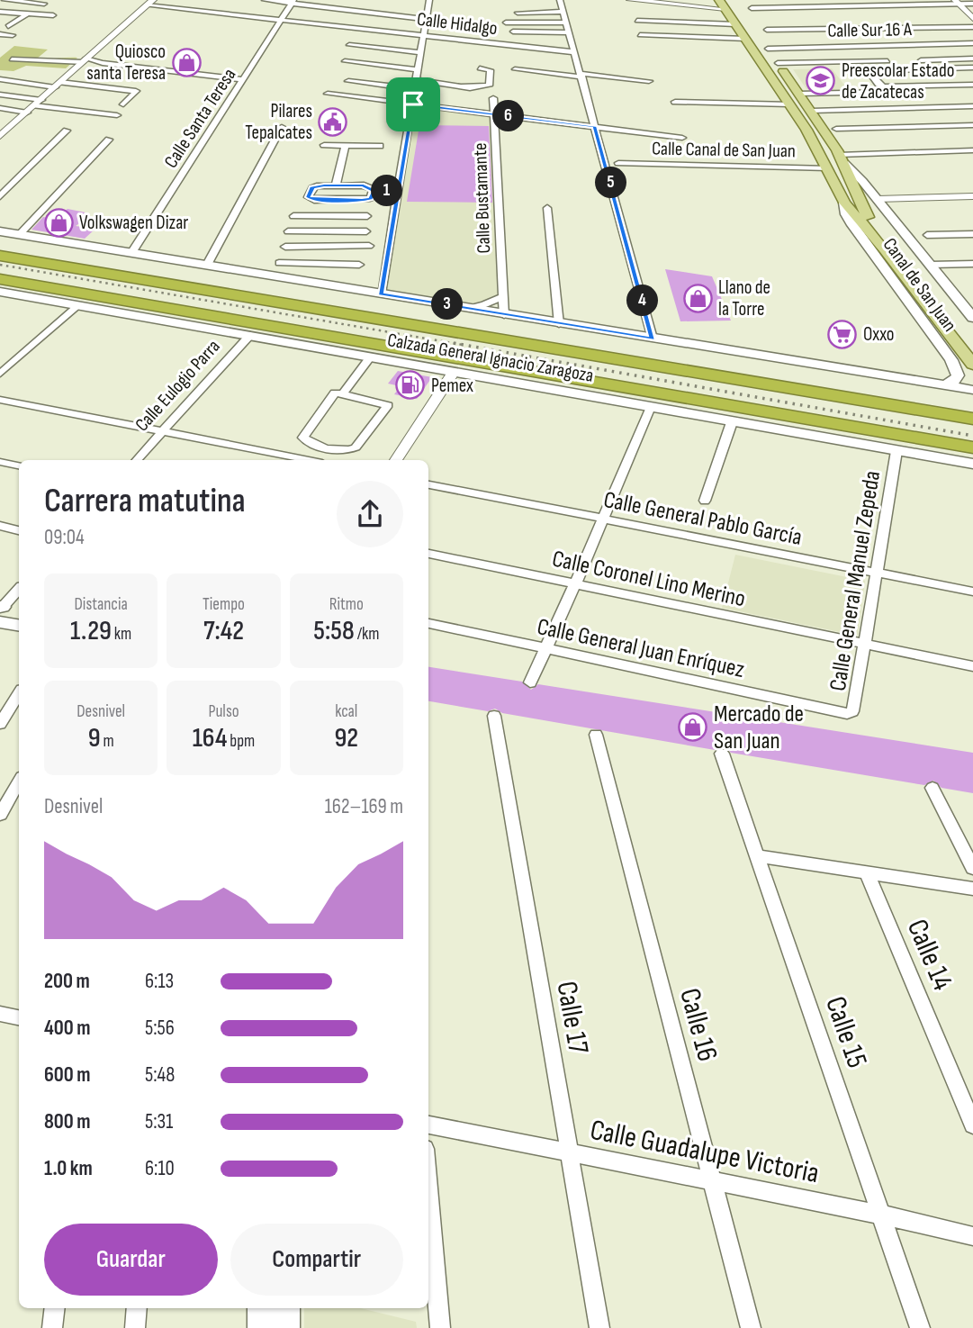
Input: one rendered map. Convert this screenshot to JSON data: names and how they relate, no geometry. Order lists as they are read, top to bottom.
{
  "streets": {
    "highway": ["Calzada General Ignacio Zaragoza"],
    "main road": ["Canal de San Juan"],
    "street": [
      "Calle Hidalgo",
      "Calle Sur 16 A",
      "Calle Santa Teresa",
      "Calle Canal de San Juan",
      "Calle Bustamante",
      "Calle Eulogio Parra",
      "Calle General Pablo García",
      "Calle Coronel Lino Merino",
      "Calle General Manuel Zepeda",
      "Calle General Juan Enríquez",
      "Calle 14",
      "Calle 17",
      "Calle 16",
      "Calle 15",
      "Calle Guadalupe Victoria"
    ]
  },
  "crossings": [
    ["Calle Hidalgo", "Calle Santa Teresa"],
    ["Calle Sur 16 A", "Canal de San Juan"],
    ["Calle Santa Teresa", "Calzada General Ignacio Zaragoza"],
    ["Calle Canal de San Juan", "Canal de San Juan"],
    ["Calle Bustamante", "Calzada General Ignacio Zaragoza"],
    ["Canal de San Juan", "Calzada General Ignacio Zaragoza"],
    ["Calzada General Ignacio Zaragoza", "Calle Eulogio Parra"],
    ["Calzada General Ignacio Zaragoza", "Calle General Manuel Zepeda"],
    ["Calle General Pablo García", "Calle General Manuel Zepeda"],
    ["Calle Coronel Lino Merino", "Calle General Manuel Zepeda"],
    ["Calle General Manuel Zepeda", "Calle General Juan Enríquez"],
    ["Calle 17", "Calle Guadalupe Victoria"],
    ["Calle 16", "Calle Guadalupe Victoria"],
    ["Calle 15", "Calle Guadalupe Victoria"]
  ],
  "places": {
    "shop": [
      "Quiosco santa Teresa",
      "Volkswagen Dizar",
      "Llano de la Torre",
      "Mercado de San Juan"
    ],
    "school or university": ["Preescolar Estado de Zacatecas"],
    "public building": ["Pilares Tepalcates"],
    "supermarket": ["Oxxo"],
    "fuel station": ["Pemex"]
  },
  "page": {
    "pins": [
      "6",
      "5",
      "1",
      "4",
      "3"
    ],
    "heading": ["Carrera matutina", "09:04"],
    "stats": [
      ["Distancia", "1.29 km"],
      ["Tiempo", "7:42"],
      ["Ritmo", "5:58 /km"],
      ["Desnivel", "9 m"],
      ["Pulso", "164 bpm"],
      ["kcal", "92"]
    ],
    "chart": ["Desnivel", "162–169 m"],
    "list": [
      {
        "name": "200 m",
        "note": "6:13"
      },
      {
        "name": "400 m",
        "note": "5:56"
      },
      {
        "name": "600 m",
        "note": "5:48"
      },
      {
        "name": "800 m",
        "note": "5:31"
      },
      {
        "name": "1.0 km",
        "note": "6:10"
      }
    ],
    "buttons": ["Guardar", "Compartir"]
  }
}
